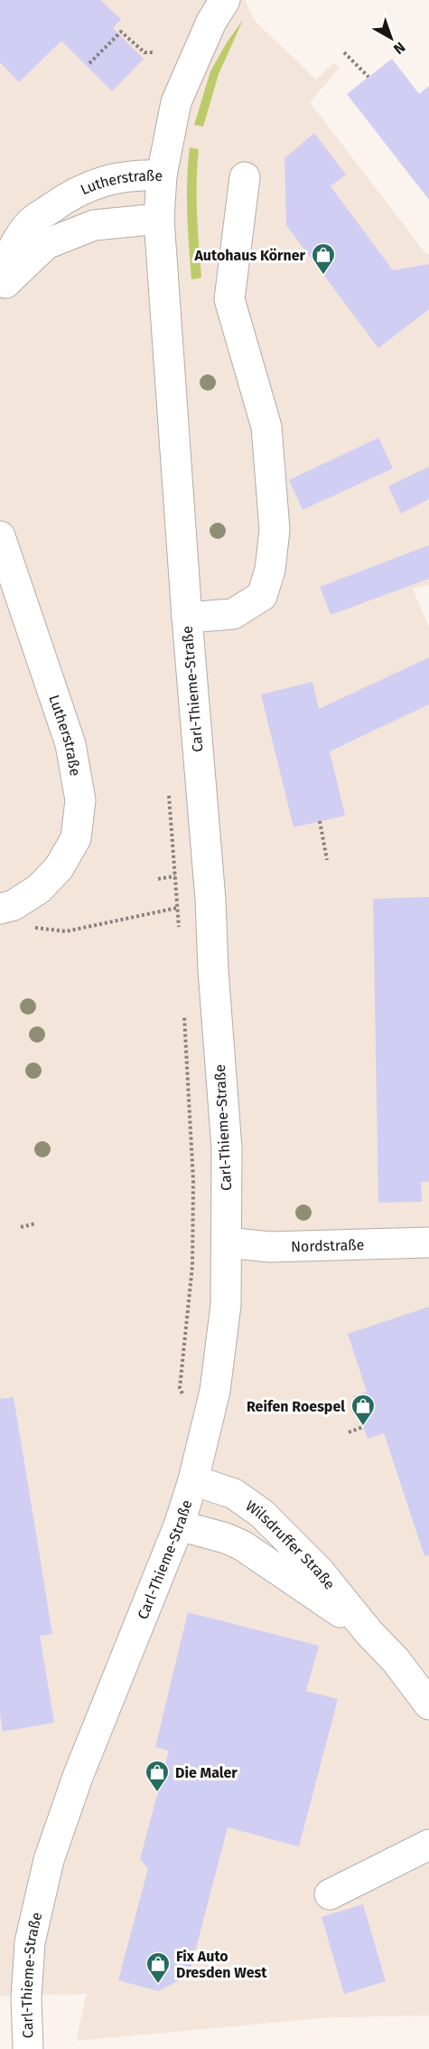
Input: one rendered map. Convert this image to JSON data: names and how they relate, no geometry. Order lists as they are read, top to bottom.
{
  "streets": {
    "main road": [
      "Lutherstraße",
      "Carl-Thieme-Straße",
      "Nordstraße",
      "Wilsdruffer Straße"
    ]
  },
  "crossings": [
    ["Lutherstraße", "Carl-Thieme-Straße"],
    ["Carl-Thieme-Straße", "Nordstraße"],
    ["Carl-Thieme-Straße", "Wilsdruffer Straße"]
  ],
  "places": {
    "shop": [
      "Autohaus Körner",
      "Reifen Roespel",
      "Die Maler",
      "Fix Auto Dresden West"
    ]
  },
  "north": "bottom right"
}
